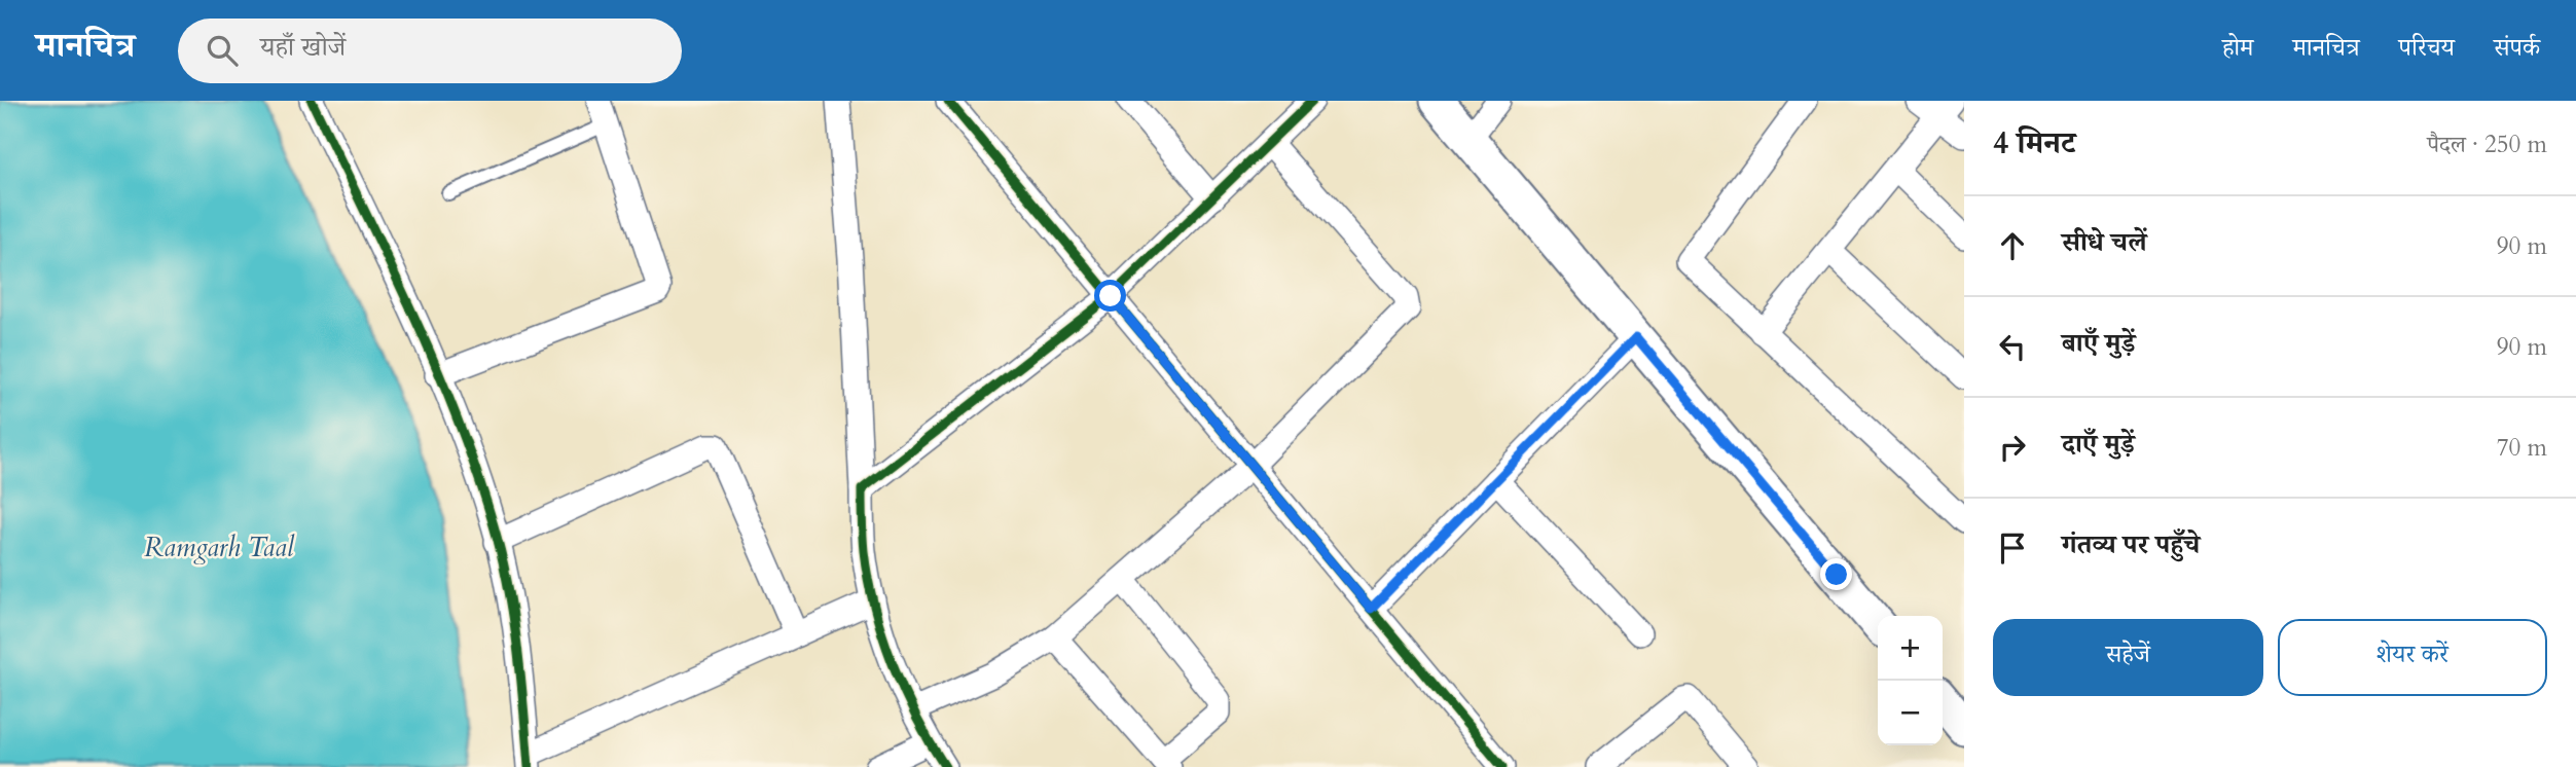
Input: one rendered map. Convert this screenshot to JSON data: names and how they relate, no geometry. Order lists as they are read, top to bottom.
{
  "water": ["Ramgarh Taal"],
  "page": {
    "header": "मानचित्र",
    "search": "यहाँ खोजें",
    "nav": [
      "होम",
      "मानचित्र",
      "परिचय",
      "संपर्क"
    ],
    "heading": ["4 मिनट", "पैदल · 250 m"],
    "list": [
      ["सीधे चलें", "90 m"],
      ["बाएँ मुड़ें", "90 m"],
      ["दाएँ मुड़ें", "70 m"],
      "गंतव्य पर पहुँचे"
    ],
    "buttons": ["सहेजें", "शेयर करें"],
    "map_buttons": ["+", "−"]
  }
}
